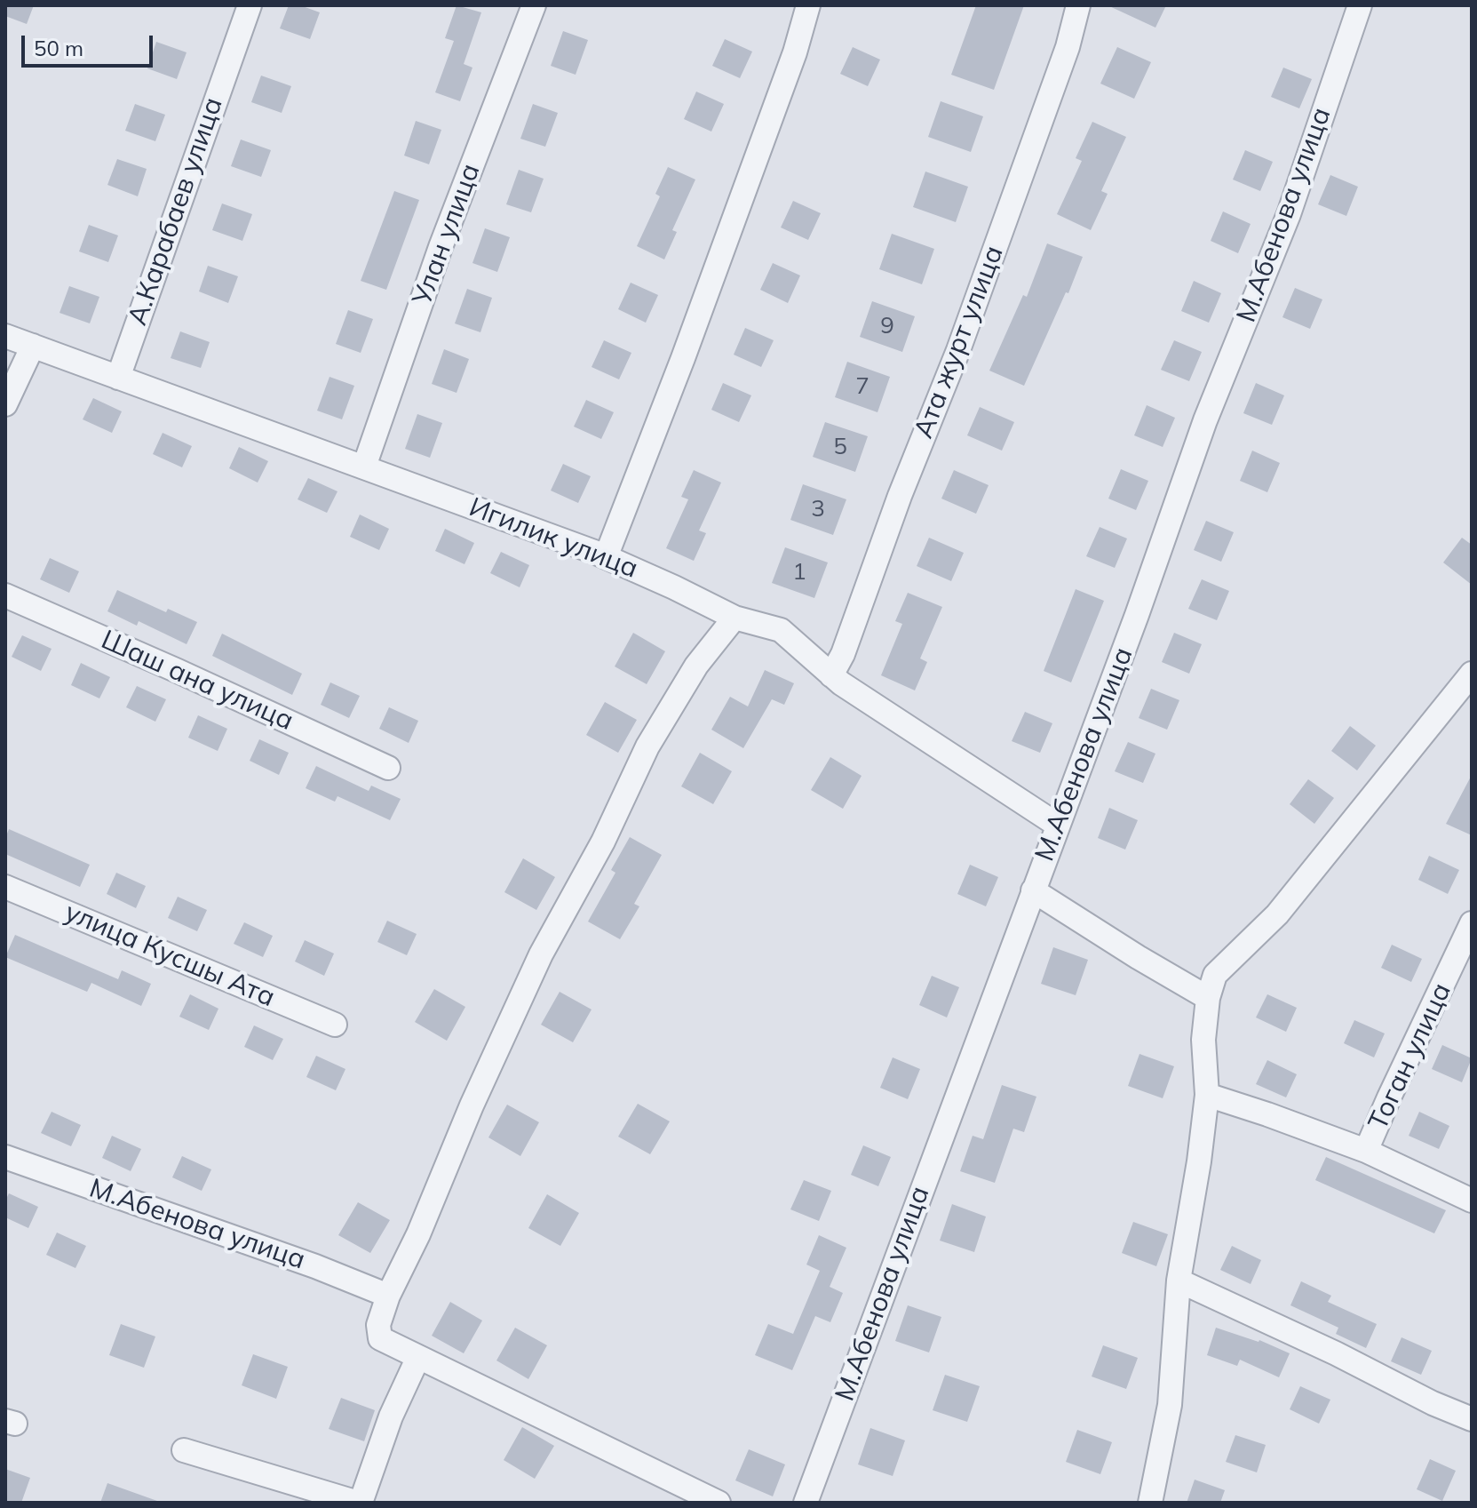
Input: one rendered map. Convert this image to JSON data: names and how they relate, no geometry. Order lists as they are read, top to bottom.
{
  "streets": {
    "street": [
      "А.Карабаев улица",
      "М.Абенова улица",
      "Улан улица",
      "Ата журт улица",
      "Игилик улица",
      "Шаш ана улица",
      "улица Кусшы Ата",
      "Тоган улица"
    ]
  },
  "crossings": [
    ["А.Карабаев улица", "Игилик улица"],
    ["М.Абенова улица", "Игилик улица"],
    ["Улан улица", "Игилик улица"],
    ["Ата журт улица", "Игилик улица"]
  ],
  "house_numbers": [
    "9",
    "7",
    "5",
    "3",
    "1"
  ],
  "scale_bar": "50 m"
}
